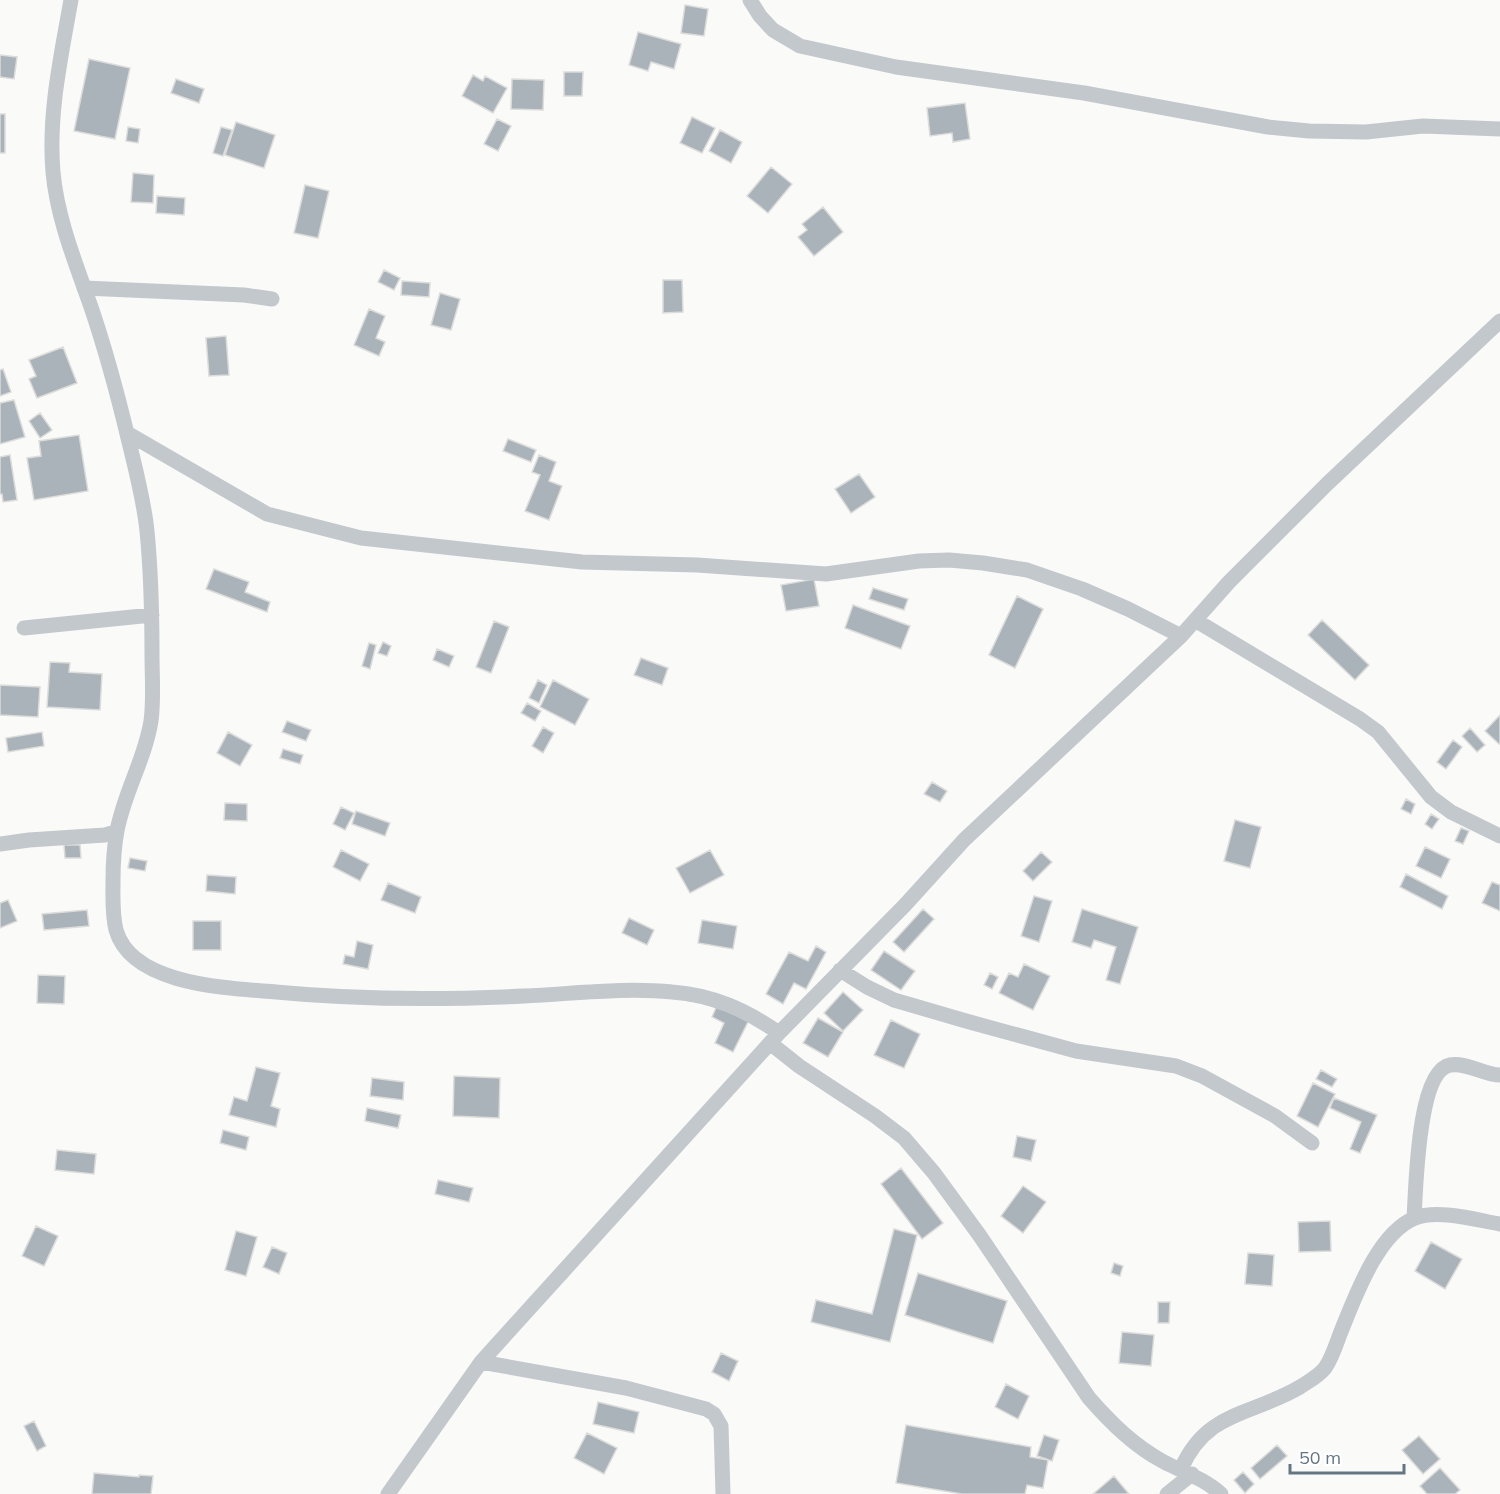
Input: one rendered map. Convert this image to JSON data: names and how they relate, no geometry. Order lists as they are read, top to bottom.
{
  "scale_bar": "50 m"
}
